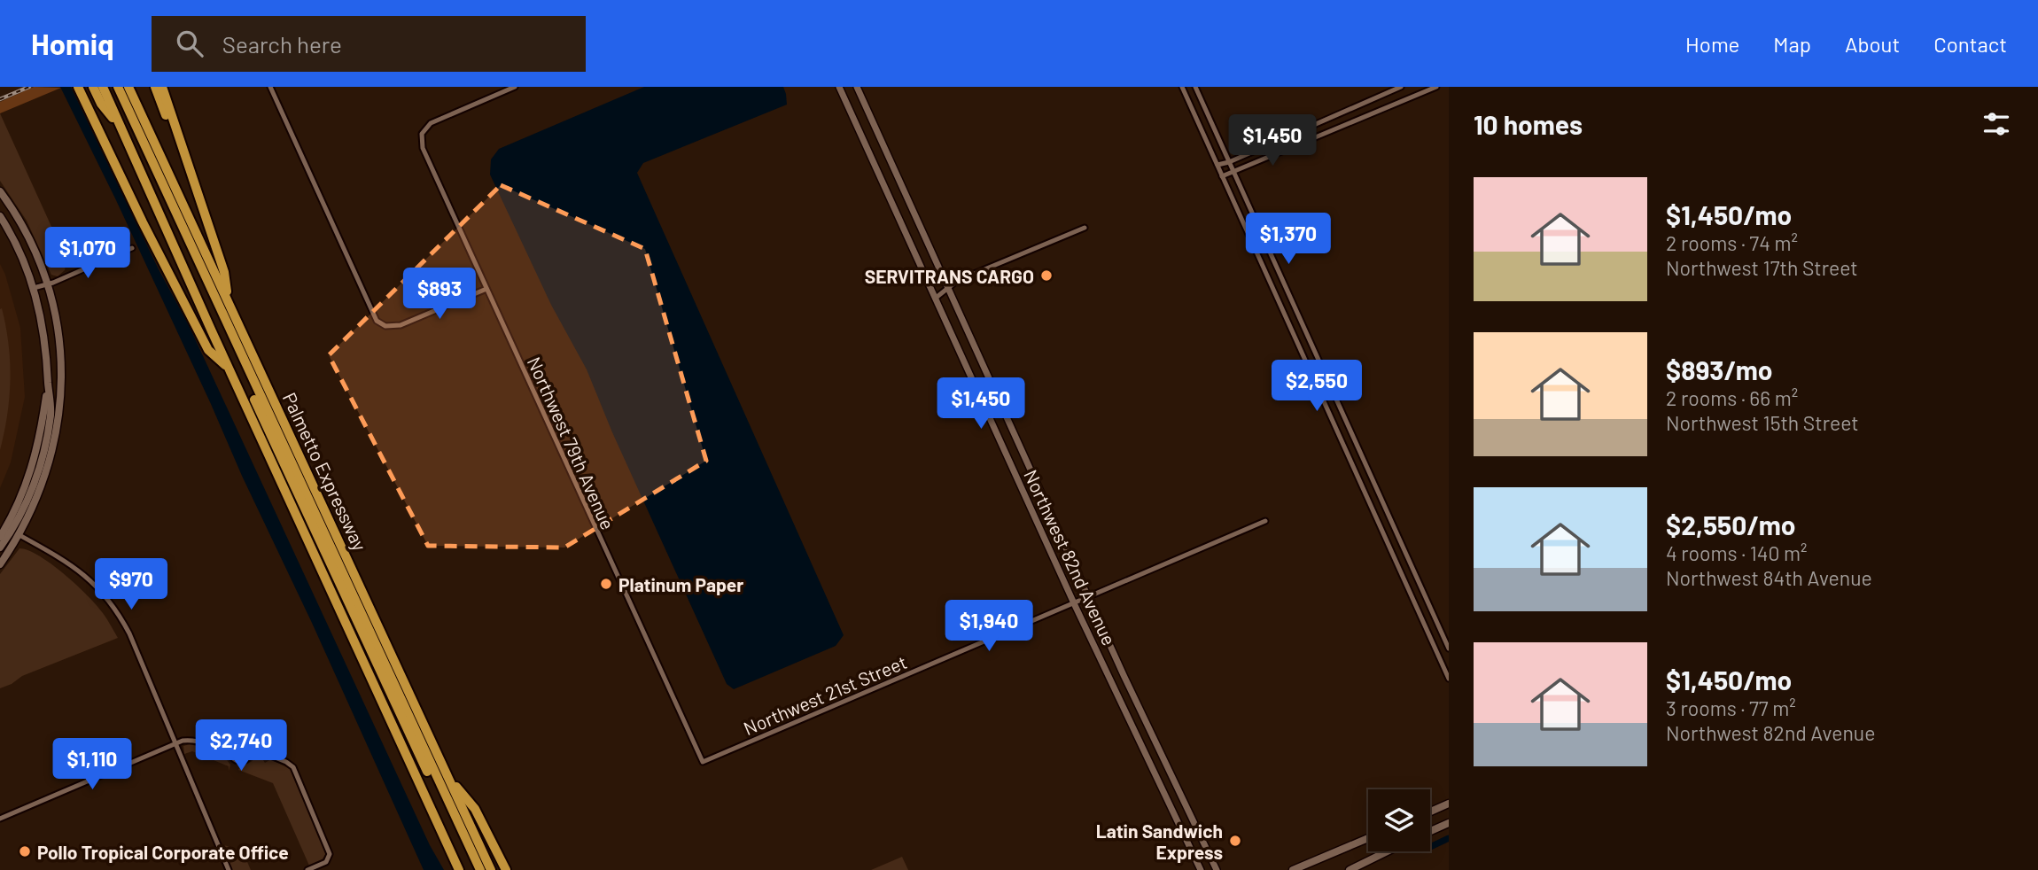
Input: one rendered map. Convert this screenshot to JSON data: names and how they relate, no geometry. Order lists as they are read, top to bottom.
{
  "streets": {
    "highway": ["Palmetto Expressway"],
    "street": ["Northwest 79th Avenue", "Northwest 82nd Avenue", "Northwest 21st Street"]
  },
  "crossings": [
    ["Northwest 79th Avenue", "Northwest 21st Street"],
    ["Northwest 82nd Avenue", "Northwest 21st Street"]
  ],
  "places": [
    "SERVITRANS CARGO",
    "Platinum Paper",
    "Latin Sandwich Express",
    "Pollo Tropical Corporate Office"
  ],
  "page": {
    "header": "Homiq",
    "search": "Search here",
    "nav": [
      "Home",
      "Map",
      "About",
      "Contact"
    ],
    "heading": "10 homes",
    "price": [
      "$1,450",
      "$1,370",
      "$1,070",
      "$893",
      "$2,550",
      "$1,450",
      "$970",
      "$1,940",
      "$2,740",
      "$1,110"
    ],
    "list": [
      {
        "name": "$1,450/mo",
        "note": "2 rooms · 74 m² · Northwest 17th Street"
      },
      {
        "name": "$893/mo",
        "note": "2 rooms · 66 m² · Northwest 15th Street"
      },
      {
        "name": "$2,550/mo",
        "note": "4 rooms · 140 m² · Northwest 84th Avenue"
      },
      {
        "name": "$1,450/mo",
        "note": "3 rooms · 77 m² · Northwest 82nd Avenue"
      }
    ]
  }
}
